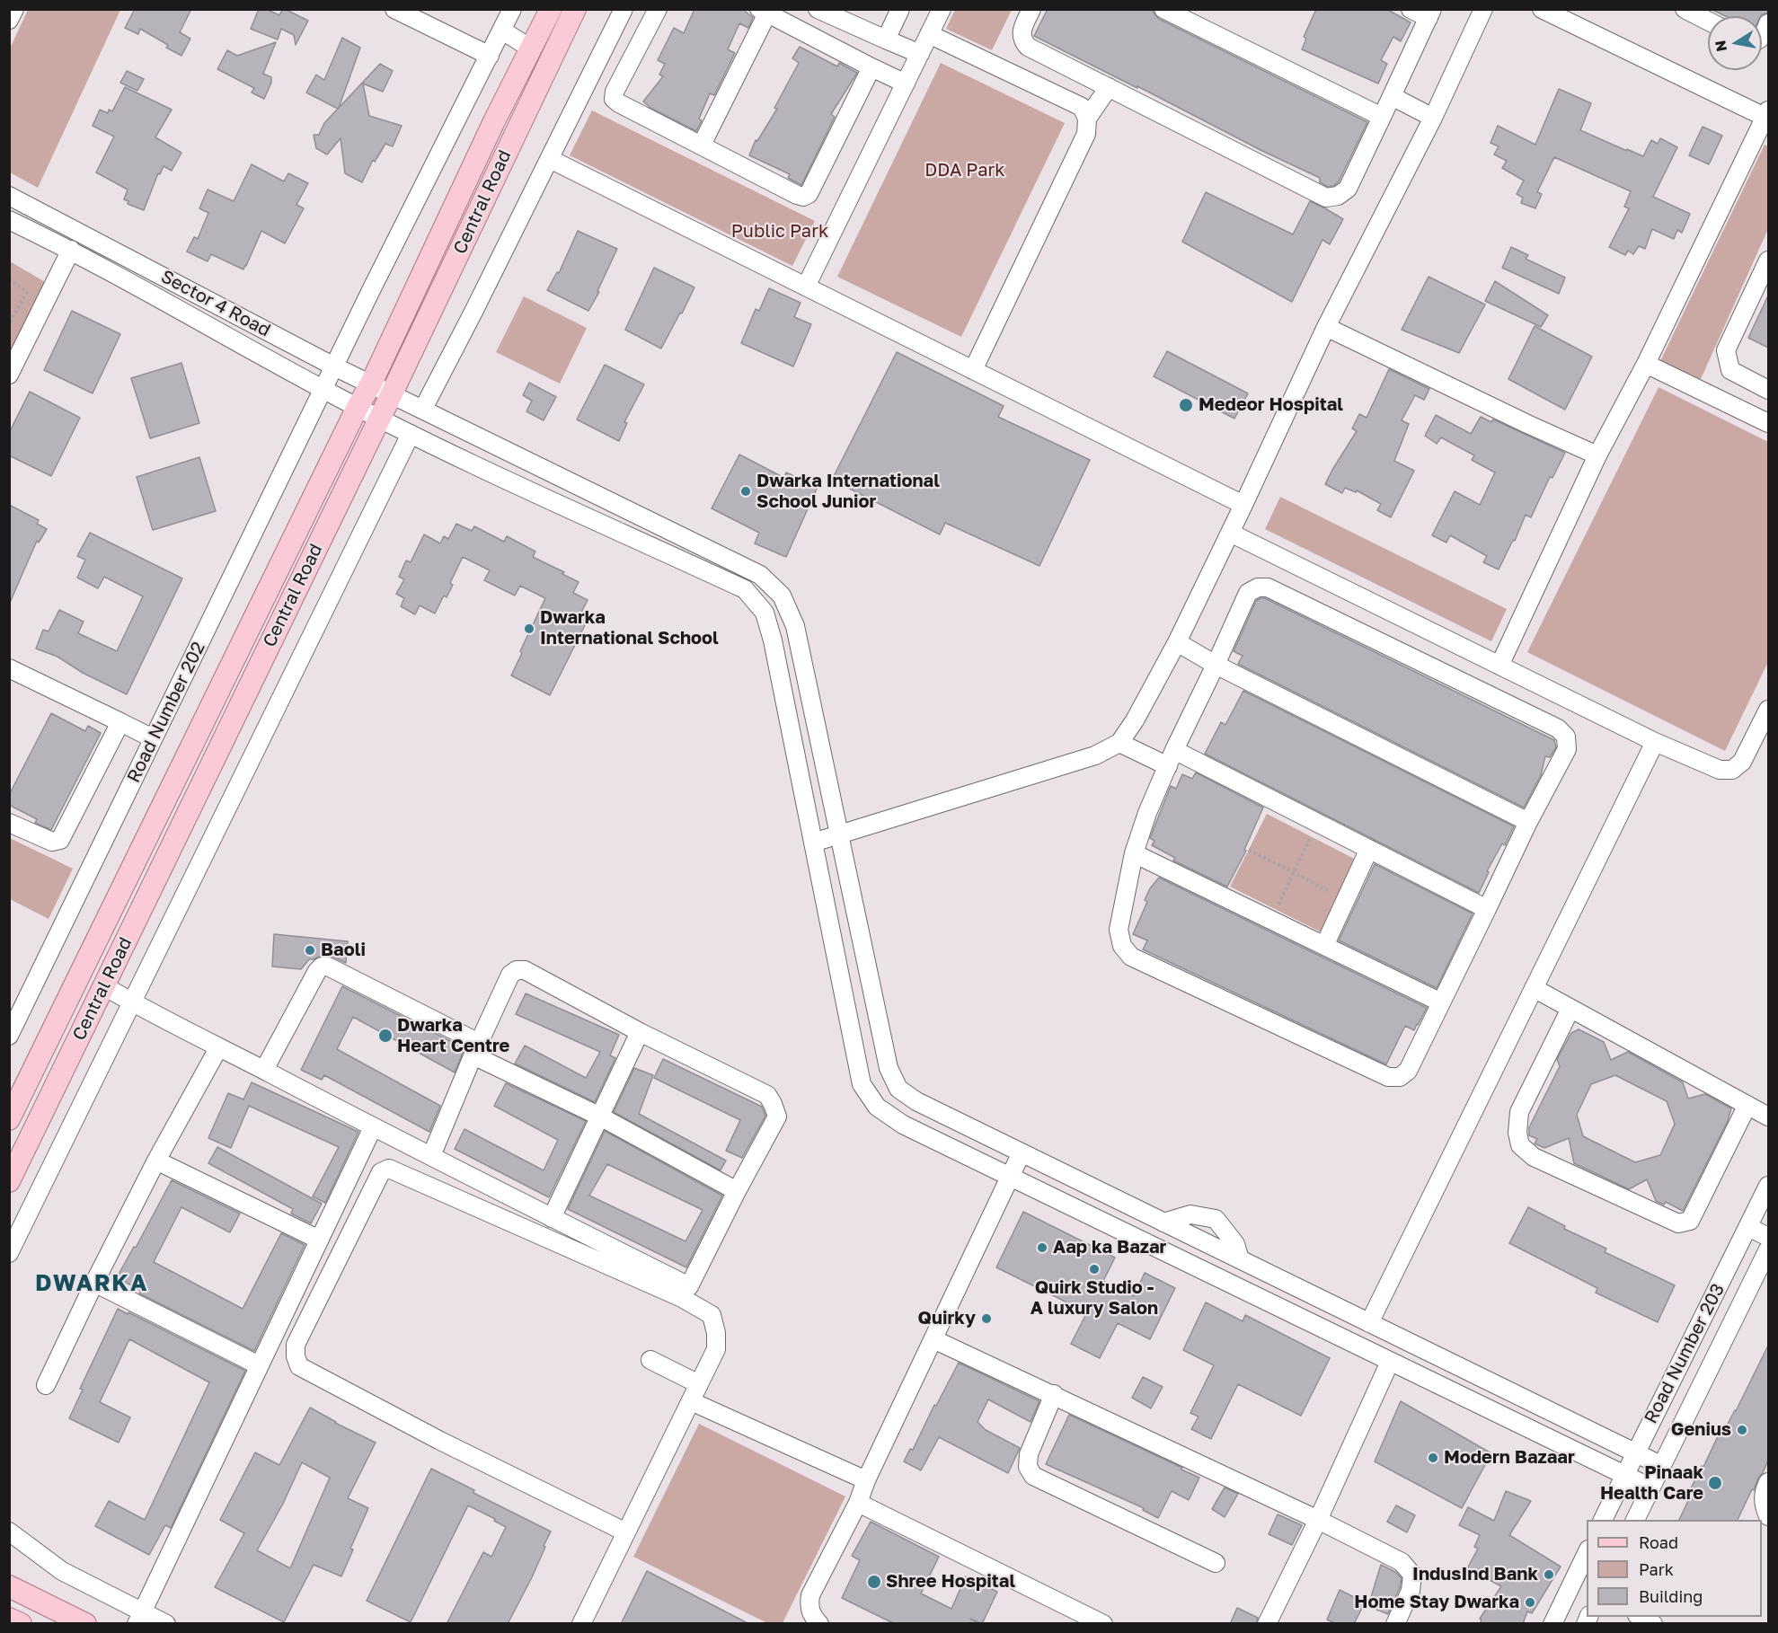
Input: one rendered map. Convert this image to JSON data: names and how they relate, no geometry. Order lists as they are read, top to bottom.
{
  "streets": {
    "main road": ["Central Road"],
    "street": ["Sector 4 Road", "Road Number 202", "Road Number 203"]
  },
  "crossings": [
    ["Central Road", "Sector 4 Road"],
    ["Sector 4 Road", "Road Number 202"],
    ["Sector 4 Road", "Road Number 203"]
  ],
  "districts": ["DWARKA"],
  "parks": ["DDA Park", "Public Park"],
  "places": [
    "Medeor Hospital",
    "Dwarka International School Junior",
    "Dwarka International School",
    "Baoli",
    "Dwarka Heart Centre",
    "Aap ka Bazar",
    "Quirk Studio - A luxury Salon",
    "Quirky",
    "Genius",
    "Modern Bazaar",
    "Pinaak Health Care",
    "IndusInd Bank",
    "Shree Hospital",
    "Home Stay Dwarka"
  ],
  "legend": ["Road", "Park", "Building"],
  "north": "left"
}
